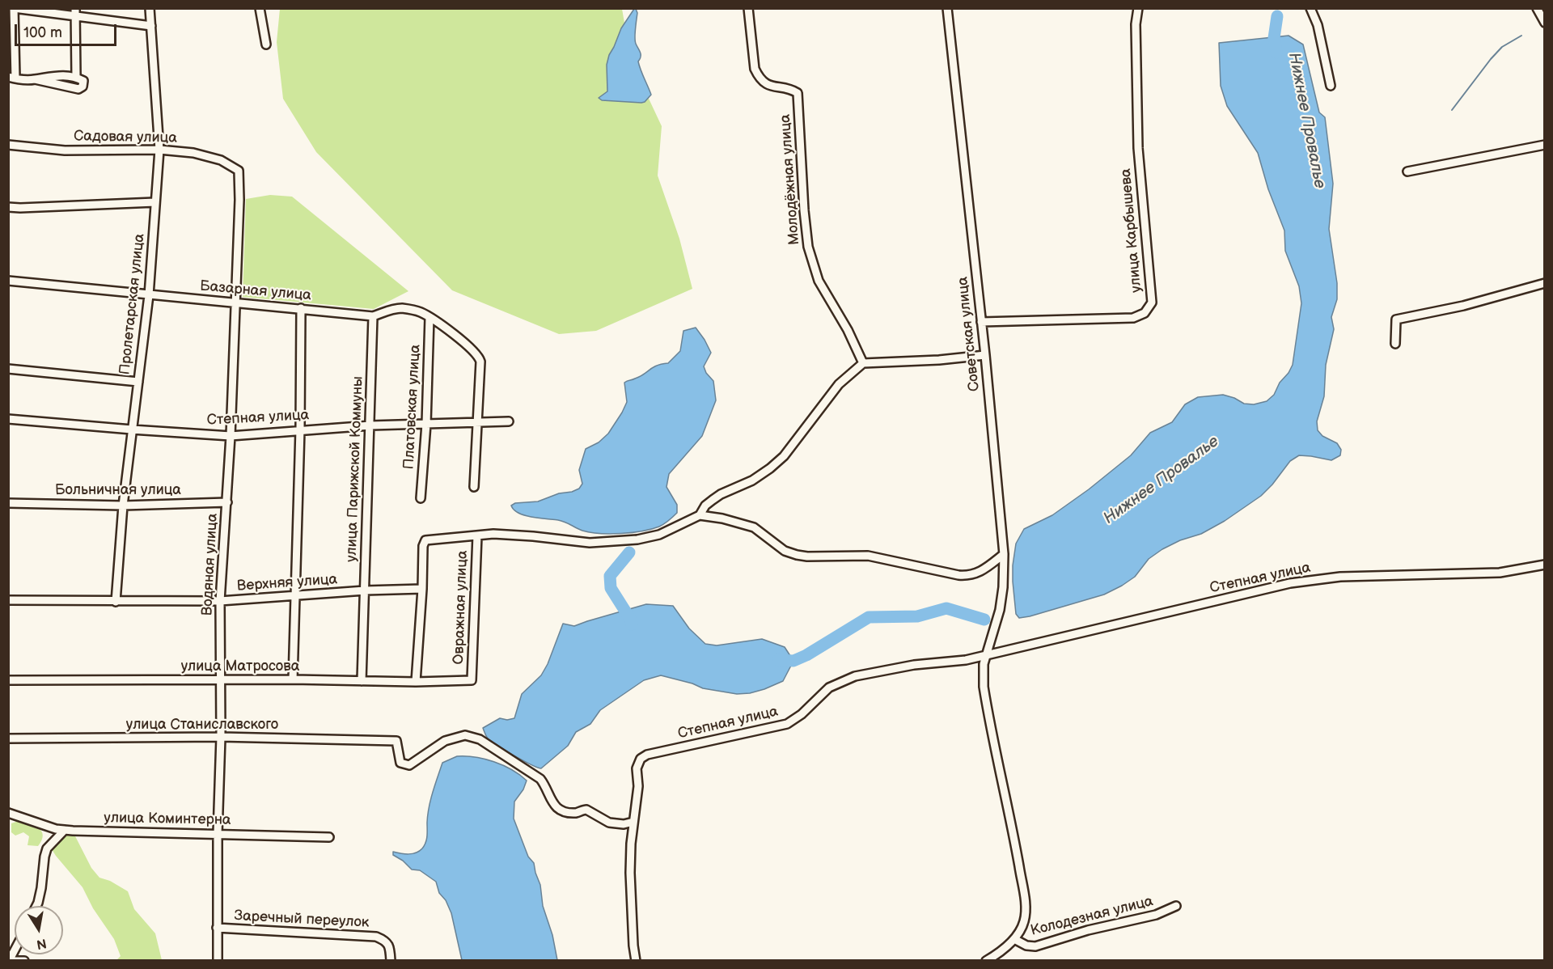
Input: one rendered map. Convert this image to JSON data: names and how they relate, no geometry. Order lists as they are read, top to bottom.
{
  "streets": {
    "street": [
      "Садовая улица",
      "Молодёжная улица",
      "улица Карбышева",
      "Базарная улица",
      "Пролетарская улица",
      "Советская улица",
      "Платовская улица",
      "Степная улица",
      "улица Парижской Коммуны",
      "Больничная улица",
      "Водяная улица",
      "Верхняя улица",
      "Овражная улица",
      "улица Матросова",
      "улица Станиславского",
      "улица Коминтерна",
      "Колодезная улица",
      "Заречный переулок"
    ]
  },
  "crossings": [
    ["Садовая улица", "Пролетарская улица"],
    ["Садовая улица", "Водяная улица"],
    ["улица Карбышева", "Советская улица"],
    ["Базарная улица", "Пролетарская улица"],
    ["Базарная улица", "Платовская улица"],
    ["Базарная улица", "Степная улица"],
    ["Базарная улица", "улица Парижской Коммуны"],
    ["Базарная улица", "Водяная улица"],
    ["Пролетарская улица", "Степная улица"],
    ["Пролетарская улица", "Больничная улица"],
    ["Пролетарская улица", "Верхняя улица"],
    ["Советская улица", "Степная улица"],
    ["Платовская улица", "Степная улица"],
    ["Степная улица", "улица Парижской Коммуны"],
    ["Степная улица", "Водяная улица"],
    ["Степная улица", "улица Станиславского"],
    ["улица Парижской Коммуны", "Верхняя улица"],
    ["улица Парижской Коммуны", "улица Матросова"],
    ["Больничная улица", "Водяная улица"],
    ["Водяная улица", "Верхняя улица"],
    ["Водяная улица", "улица Матросова"],
    ["Водяная улица", "улица Станиславского"],
    ["Водяная улица", "улица Коминтерна"],
    ["Водяная улица", "Заречный переулок"],
    ["Овражная улица", "улица Матросова"]
  ],
  "water": ["Нижнее Провалье"],
  "scale_bar": "100 m",
  "north": "bottom"
}
